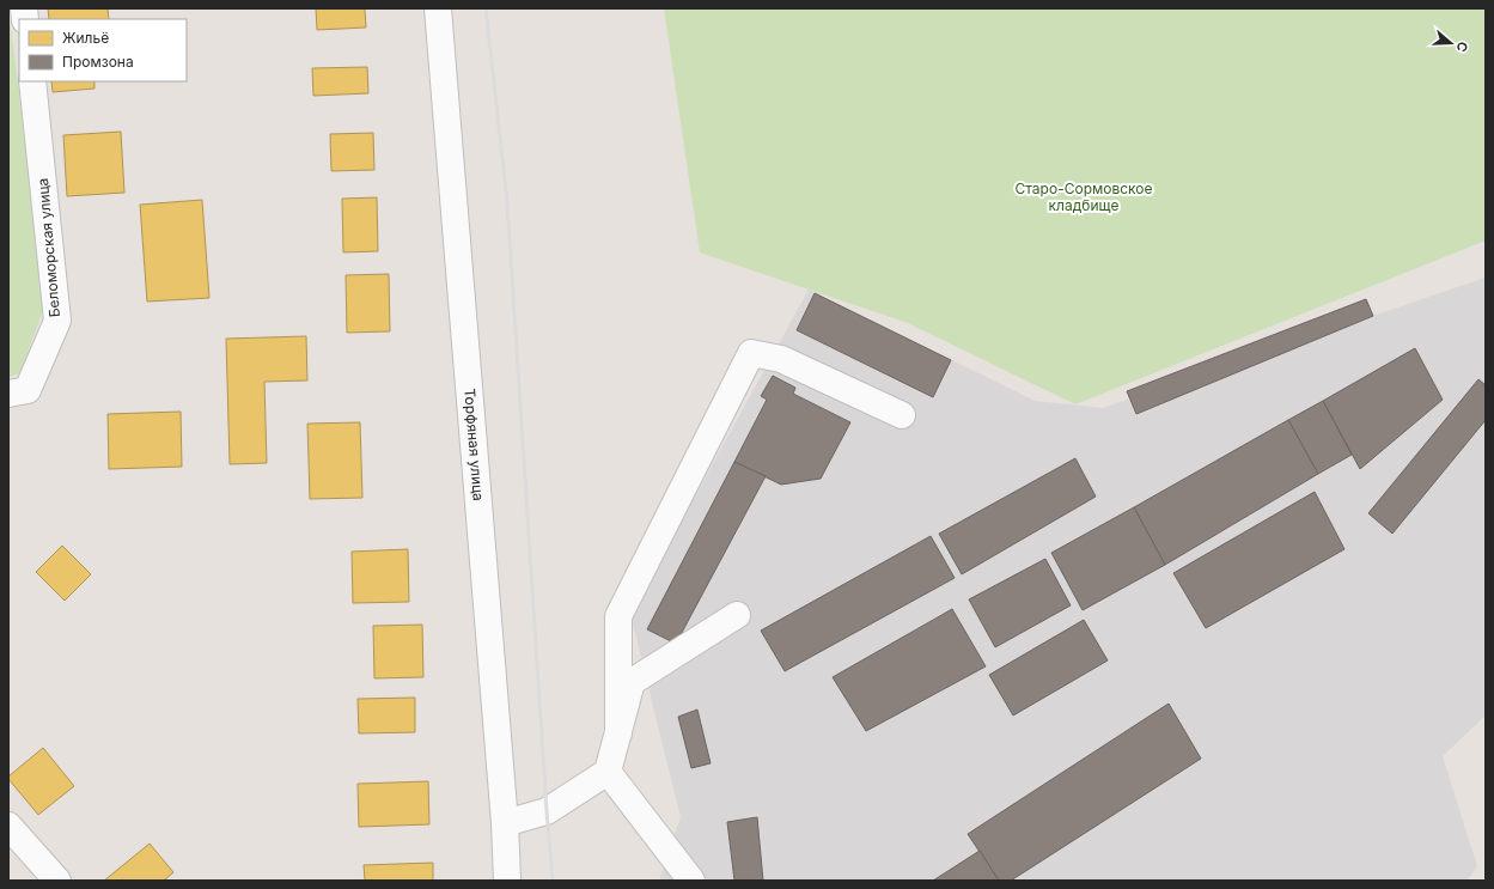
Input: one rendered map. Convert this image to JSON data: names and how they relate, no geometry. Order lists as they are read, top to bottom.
{
  "streets": {
    "street": ["Беломорская улица", "Торфяная улица"]
  },
  "parks": ["Старо-Сормовское кладбище"],
  "legend": ["Жильё", "Промзона"],
  "north": "right"
}
